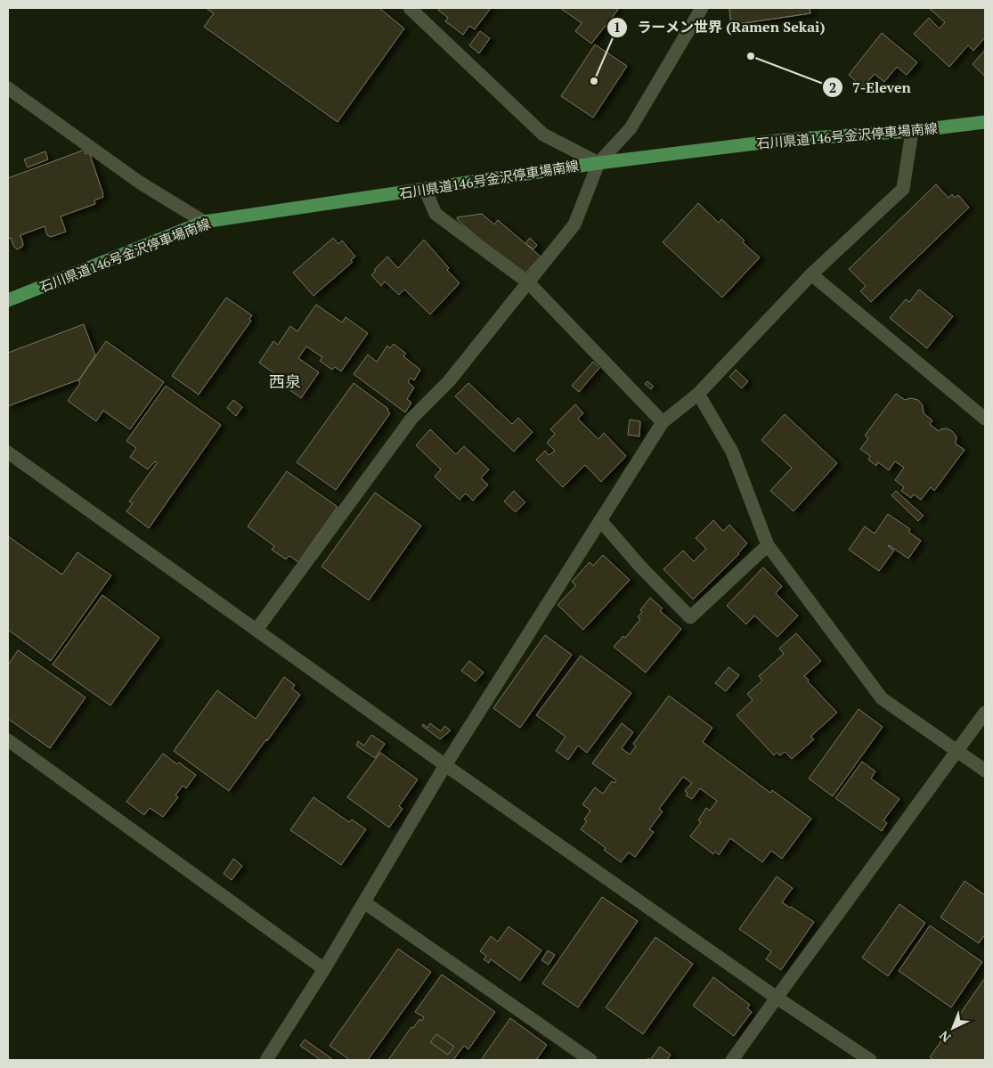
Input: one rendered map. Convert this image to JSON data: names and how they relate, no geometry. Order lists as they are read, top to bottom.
{
  "streets": {
    "main road": ["石川県道146号金沢停車場南線"]
  },
  "districts": ["西泉"],
  "places": ["7-Eleven", "ラーメン世界 (Ramen Sekai)"],
  "north": "bottom left"
}
